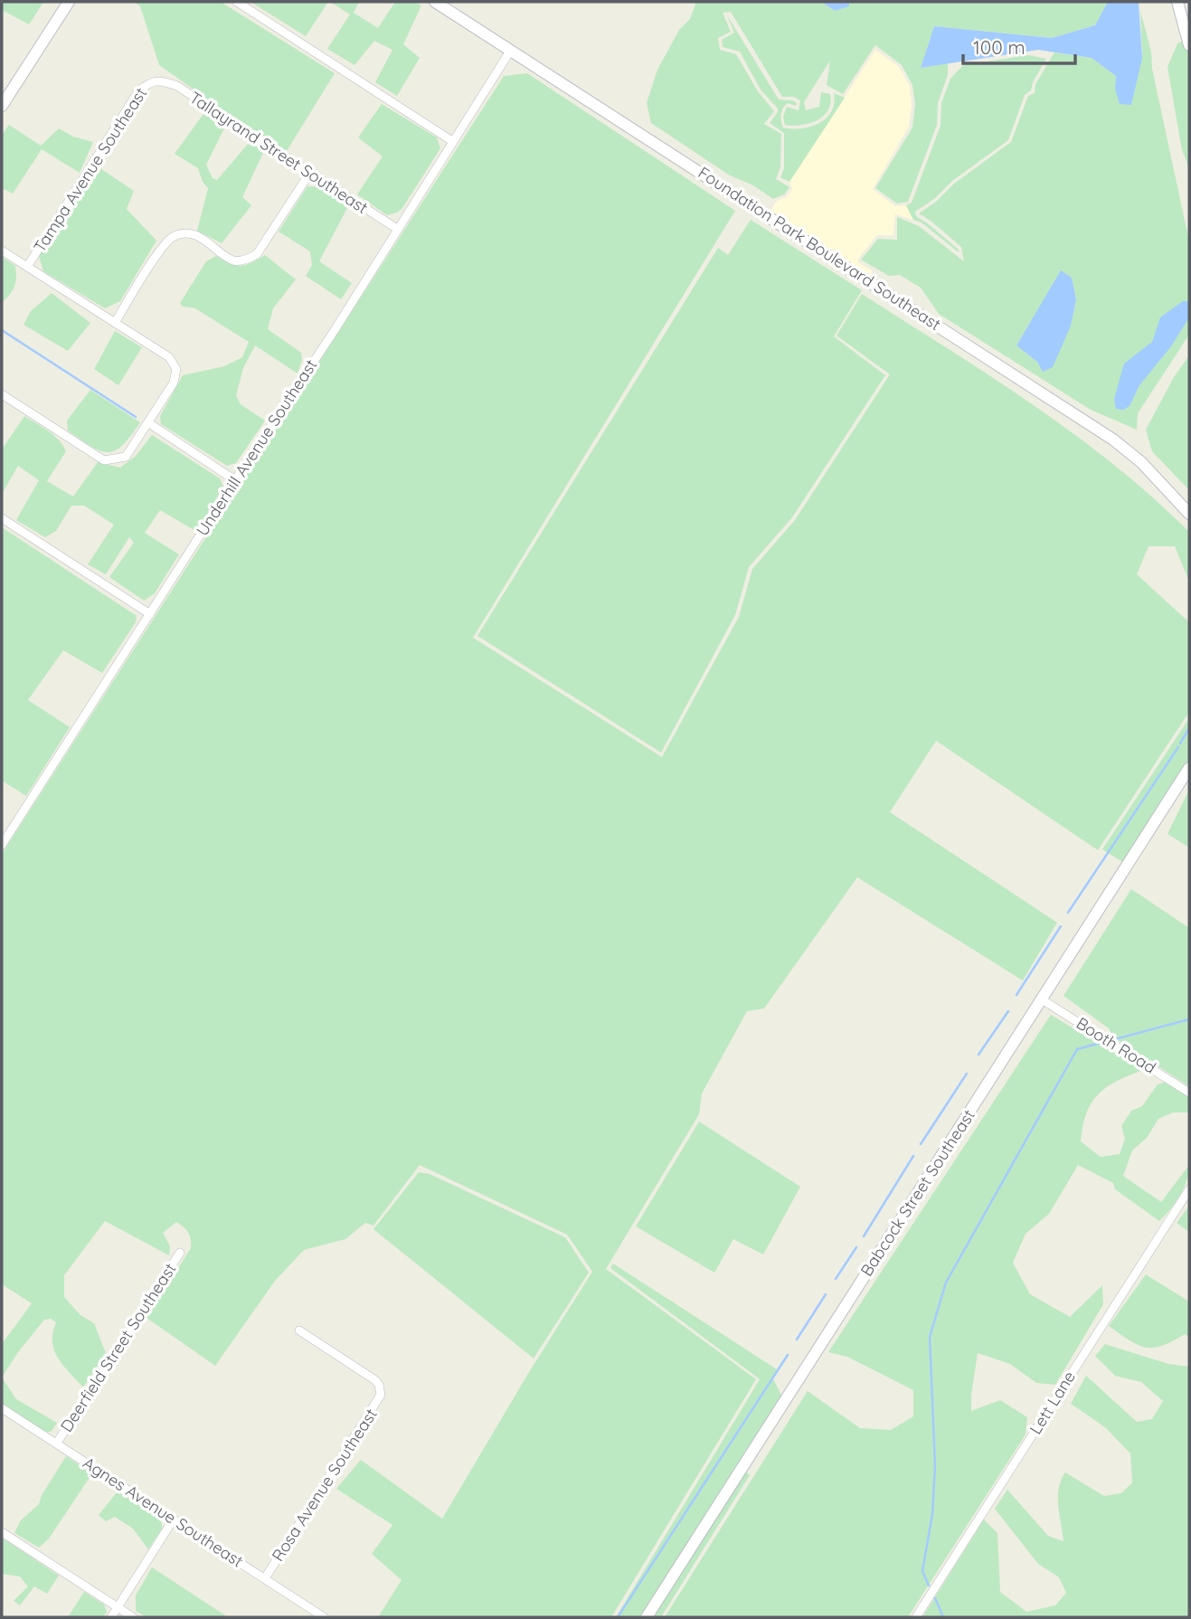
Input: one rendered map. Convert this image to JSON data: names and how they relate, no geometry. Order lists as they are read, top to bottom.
{
  "streets": {
    "street": [
      "Tallayrand Street Southeast",
      "Tampa Avenue Southeast",
      "Foundation Park Boulevard Southeast",
      "Underhill Avenue Southeast",
      "Booth Road",
      "Babcock Street Southeast",
      "Deerfield Street Southeast",
      "Lett Lane",
      "Rosa Avenue Southeast",
      "Agnes Avenue Southeast"
    ]
  },
  "crossings": [
    ["Tallayrand Street Southeast", "Tampa Avenue Southeast"],
    ["Tallayrand Street Southeast", "Underhill Avenue Southeast"],
    ["Foundation Park Boulevard Southeast", "Underhill Avenue Southeast"],
    ["Booth Road", "Babcock Street Southeast"],
    ["Deerfield Street Southeast", "Agnes Avenue Southeast"],
    ["Rosa Avenue Southeast", "Agnes Avenue Southeast"]
  ],
  "scale_bar": "100 m"
}
